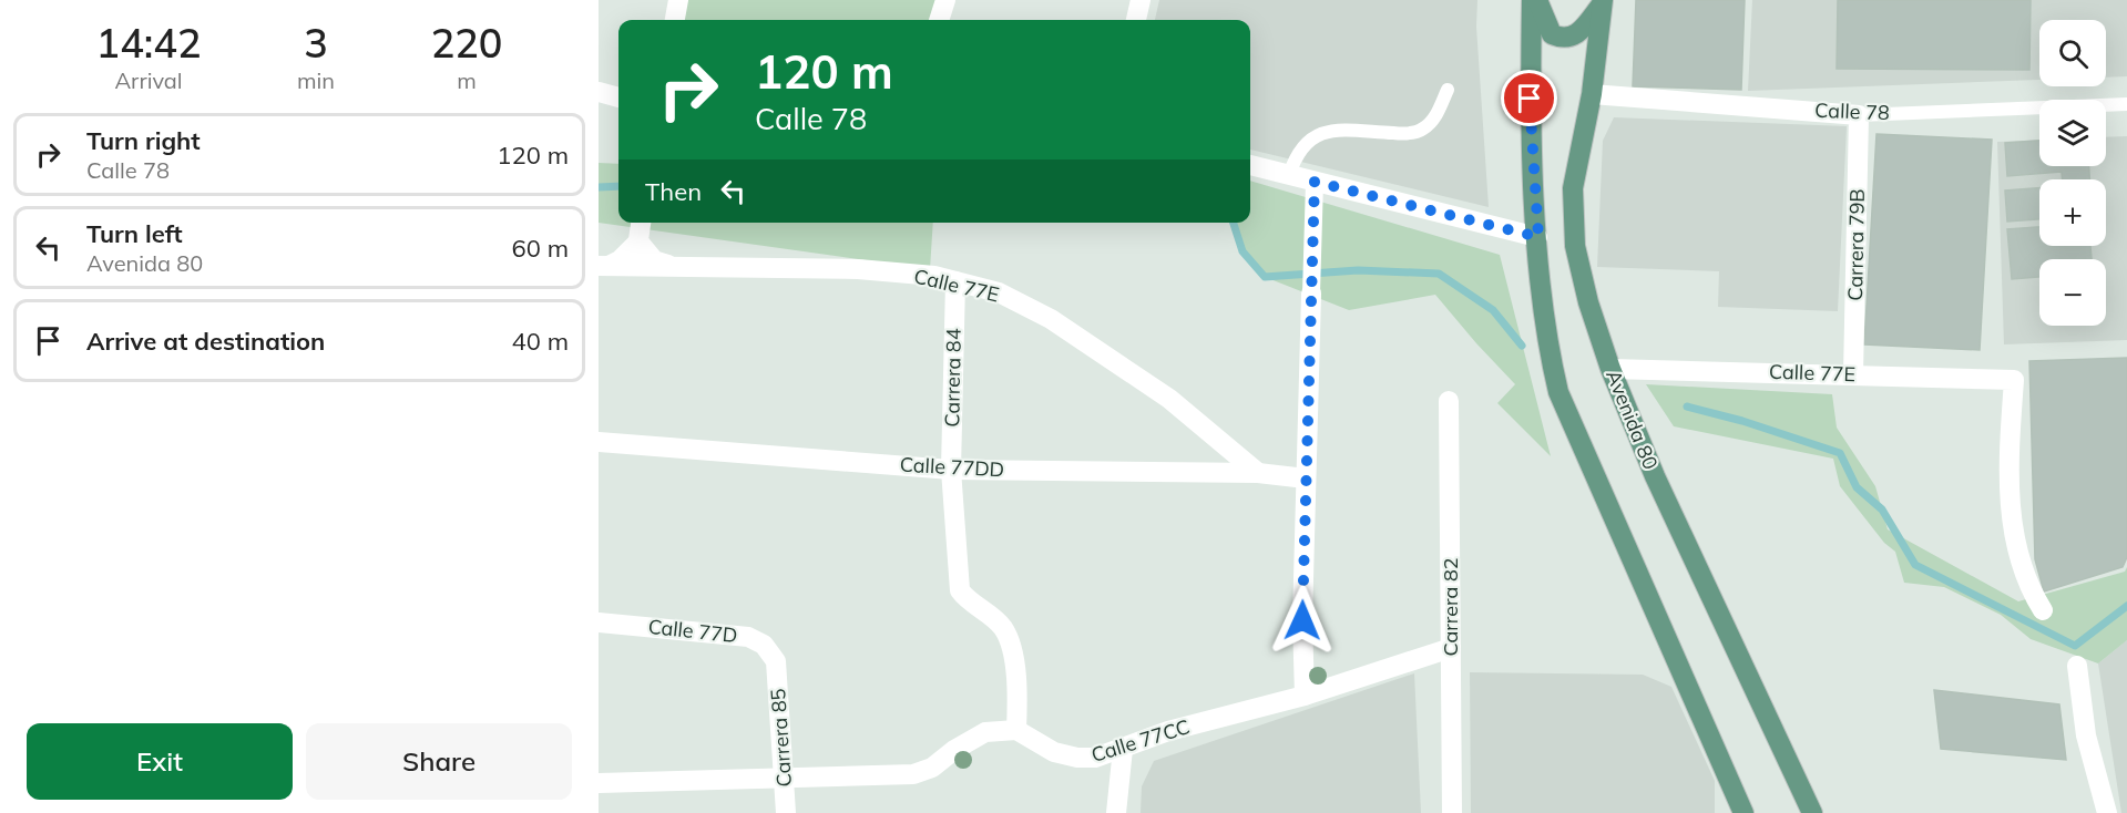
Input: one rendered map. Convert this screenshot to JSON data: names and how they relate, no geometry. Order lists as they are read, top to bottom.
{
  "streets": {
    "main road": ["Avenida 80"],
    "street": [
      "Calle 78",
      "Carrera 79B",
      "Calle 77E",
      "Carrera 84",
      "Calle 77DD",
      "Carrera 82",
      "Calle 77D",
      "Carrera 85",
      "Calle 77CC"
    ]
  },
  "crossings": [
    ["Calle 78", "Carrera 79B"],
    ["Calle 78", "Avenida 80"],
    ["Carrera 79B", "Calle 77E"],
    ["Calle 77E", "Carrera 84"],
    ["Calle 77E", "Avenida 80"],
    ["Calle 77E", "Calle 77DD"],
    ["Carrera 84", "Calle 77DD"],
    ["Carrera 84", "Calle 77CC"],
    ["Carrera 82", "Calle 77CC"],
    ["Calle 77D", "Carrera 85"]
  ],
  "page": {
    "eta": [
      "14:42",
      "Arrival",
      "3",
      "min",
      "220",
      "m"
    ],
    "map_buttons": ["+", "−"],
    "turn": ["120 m", "Calle 78"],
    "list": [
      {
        "name": "Turn right",
        "note": "Calle 78",
        "value": "120 m"
      },
      {
        "name": "Turn left",
        "note": "Avenida 80",
        "value": "60 m"
      },
      {
        "name": "Arrive at destination",
        "value": "40 m"
      }
    ],
    "then": "Then",
    "buttons": ["Exit", "Share"]
  }
}
